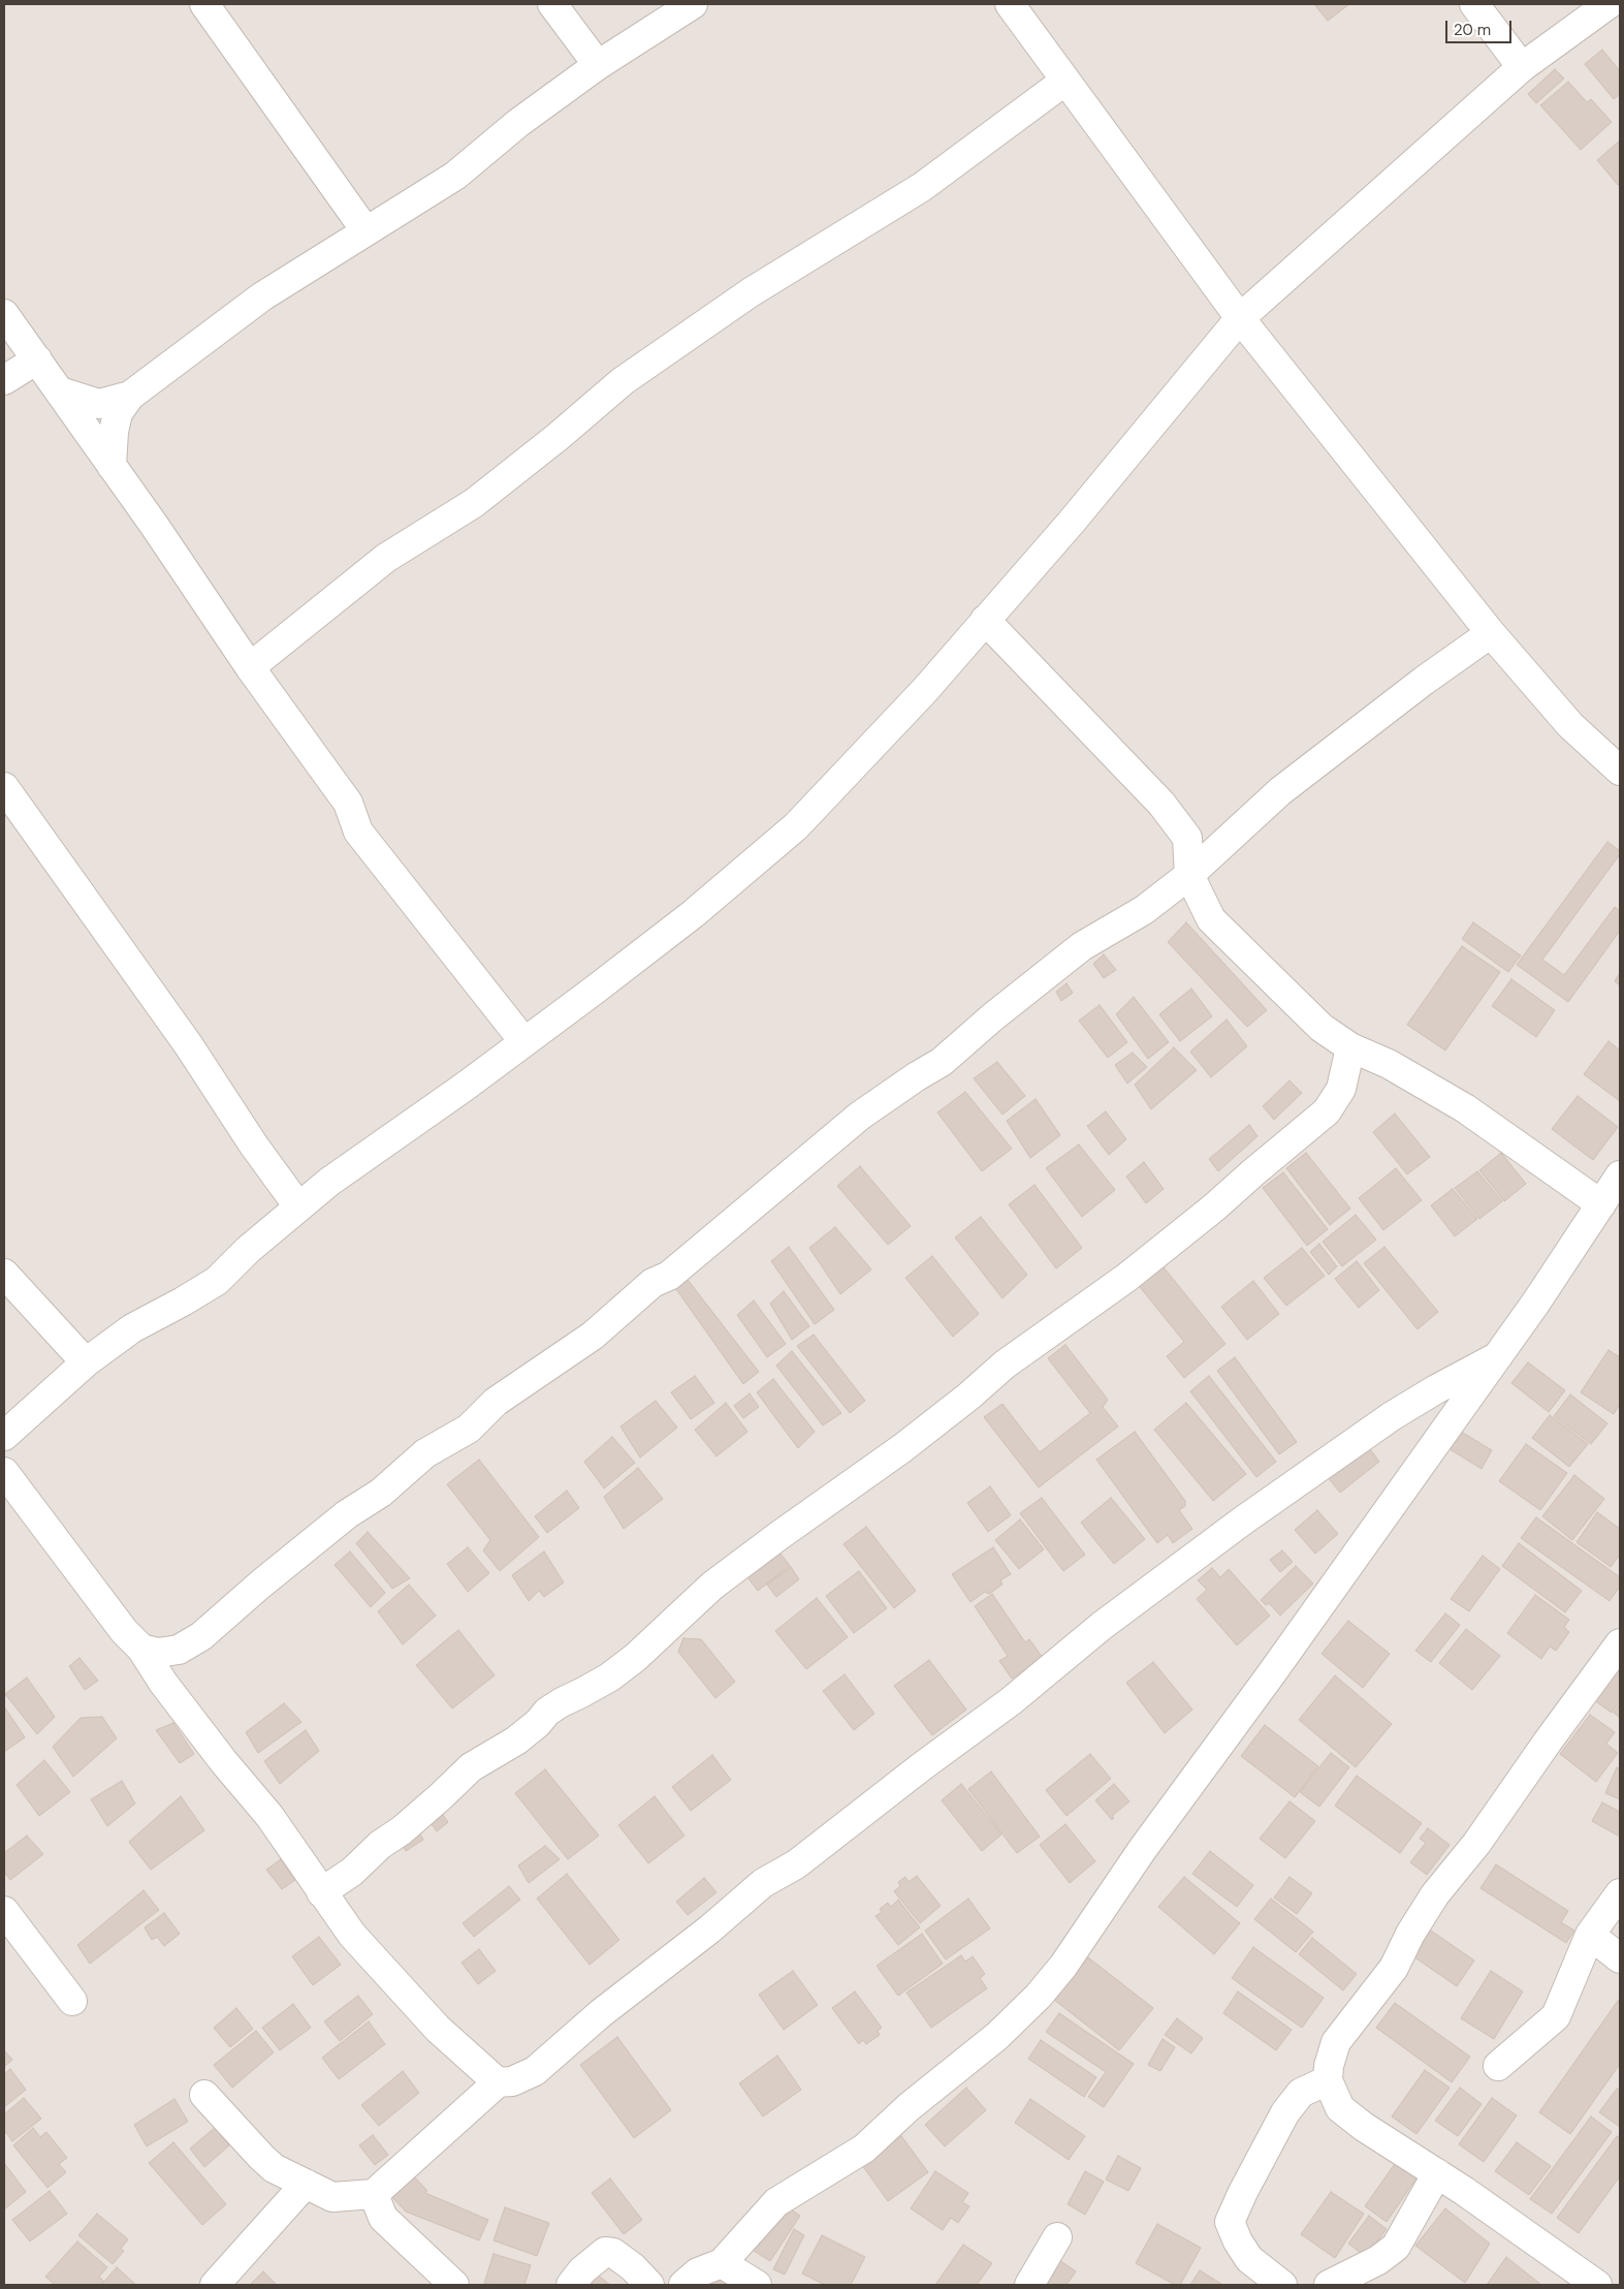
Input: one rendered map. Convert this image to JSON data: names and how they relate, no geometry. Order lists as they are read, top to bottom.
{
  "scale_bar": "20 m"
}
